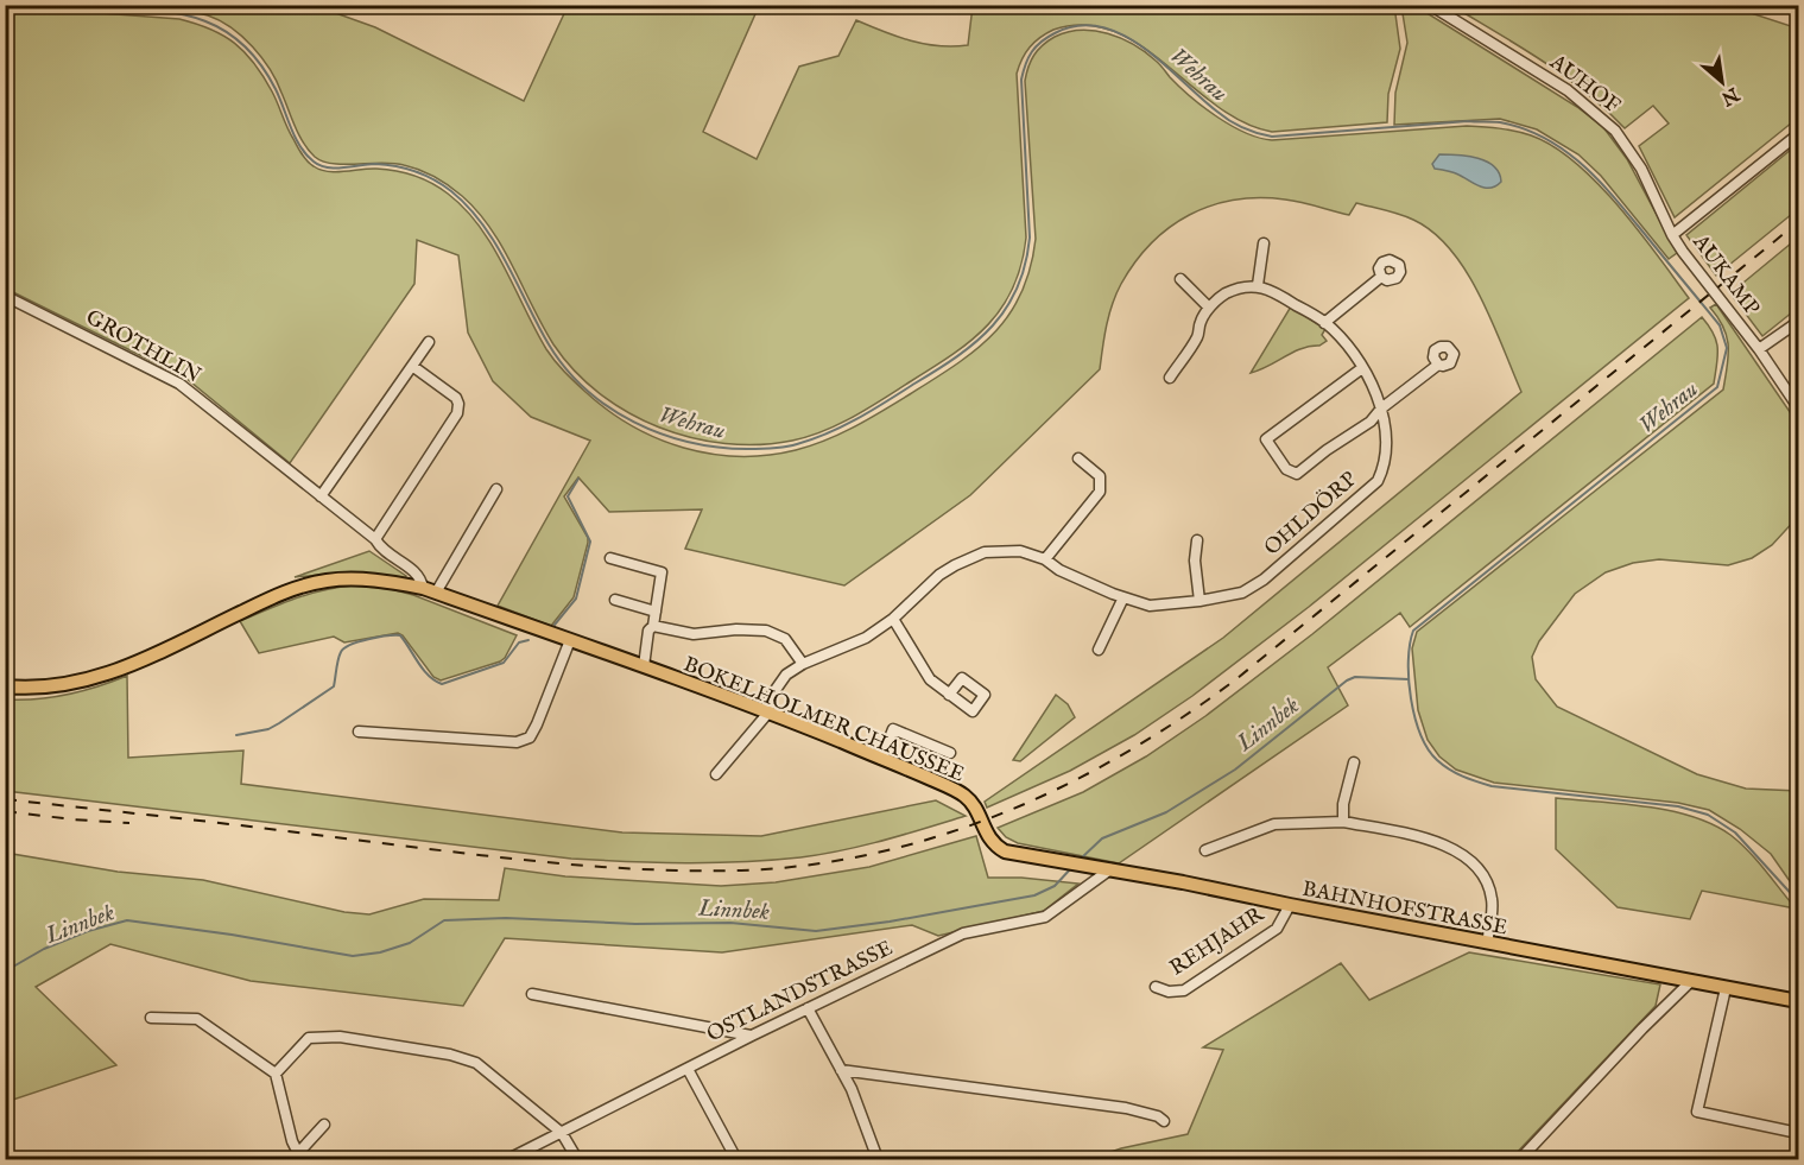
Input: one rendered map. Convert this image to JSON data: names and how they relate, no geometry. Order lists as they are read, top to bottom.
{
  "streets": {
    "main road": ["BOKELHOLMER CHAUSSEE", "BAHNHOFSTRASSE"],
    "street": [
      "AUHOF",
      "AUKAMP",
      "GROTHLIN",
      "OHLDÖRP",
      "REHJAHR",
      "OSTLANDSTRASSE"
    ]
  },
  "crossings": [
    ["AUHOF", "AUKAMP"],
    ["GROTHLIN", "BOKELHOLMER CHAUSSEE"],
    ["OHLDÖRP", "BOKELHOLMER CHAUSSEE"],
    ["BOKELHOLMER CHAUSSEE", "BAHNHOFSTRASSE"],
    ["BAHNHOFSTRASSE", "REHJAHR"],
    ["BAHNHOFSTRASSE", "OSTLANDSTRASSE"]
  ],
  "water": ["Wehrau", "Linnbek"],
  "north": "bottom right"
}
